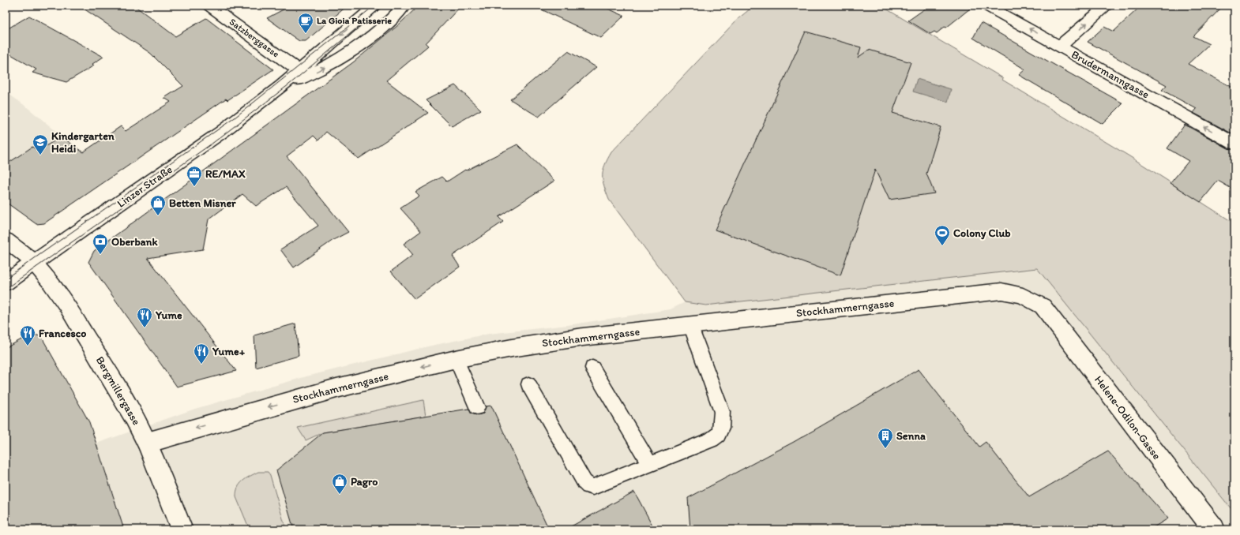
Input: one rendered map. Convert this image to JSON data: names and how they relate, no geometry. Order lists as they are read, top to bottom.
{
  "streets": {
    "street": [
      "Satzberggasse",
      "Brudermanngasse",
      "Linzer Straße",
      "Stockhammerngasse",
      "Bergmillergasse",
      "Helene-Odilon-Gasse"
    ]
  },
  "crossings": [
    ["Satzberggasse", "Linzer Straße"],
    ["Linzer Straße", "Bergmillergasse"],
    ["Stockhammerngasse", "Bergmillergasse"],
    ["Stockhammerngasse", "Helene-Odilon-Gasse"]
  ],
  "one_way": ["Brudermanngasse"],
  "places": {
    "cafe": ["La Gioia Patisserie"],
    "school or university": ["Kindergarten Heidi"],
    "office": ["RE/MAX"],
    "shop": ["Betten Misner", "Pagro"],
    "sports": ["Colony Club"],
    "bank": ["Oberbank"],
    "restaurant": ["Yume", "Francesco", "Yume+"],
    "building": ["Senna"]
  }
}
